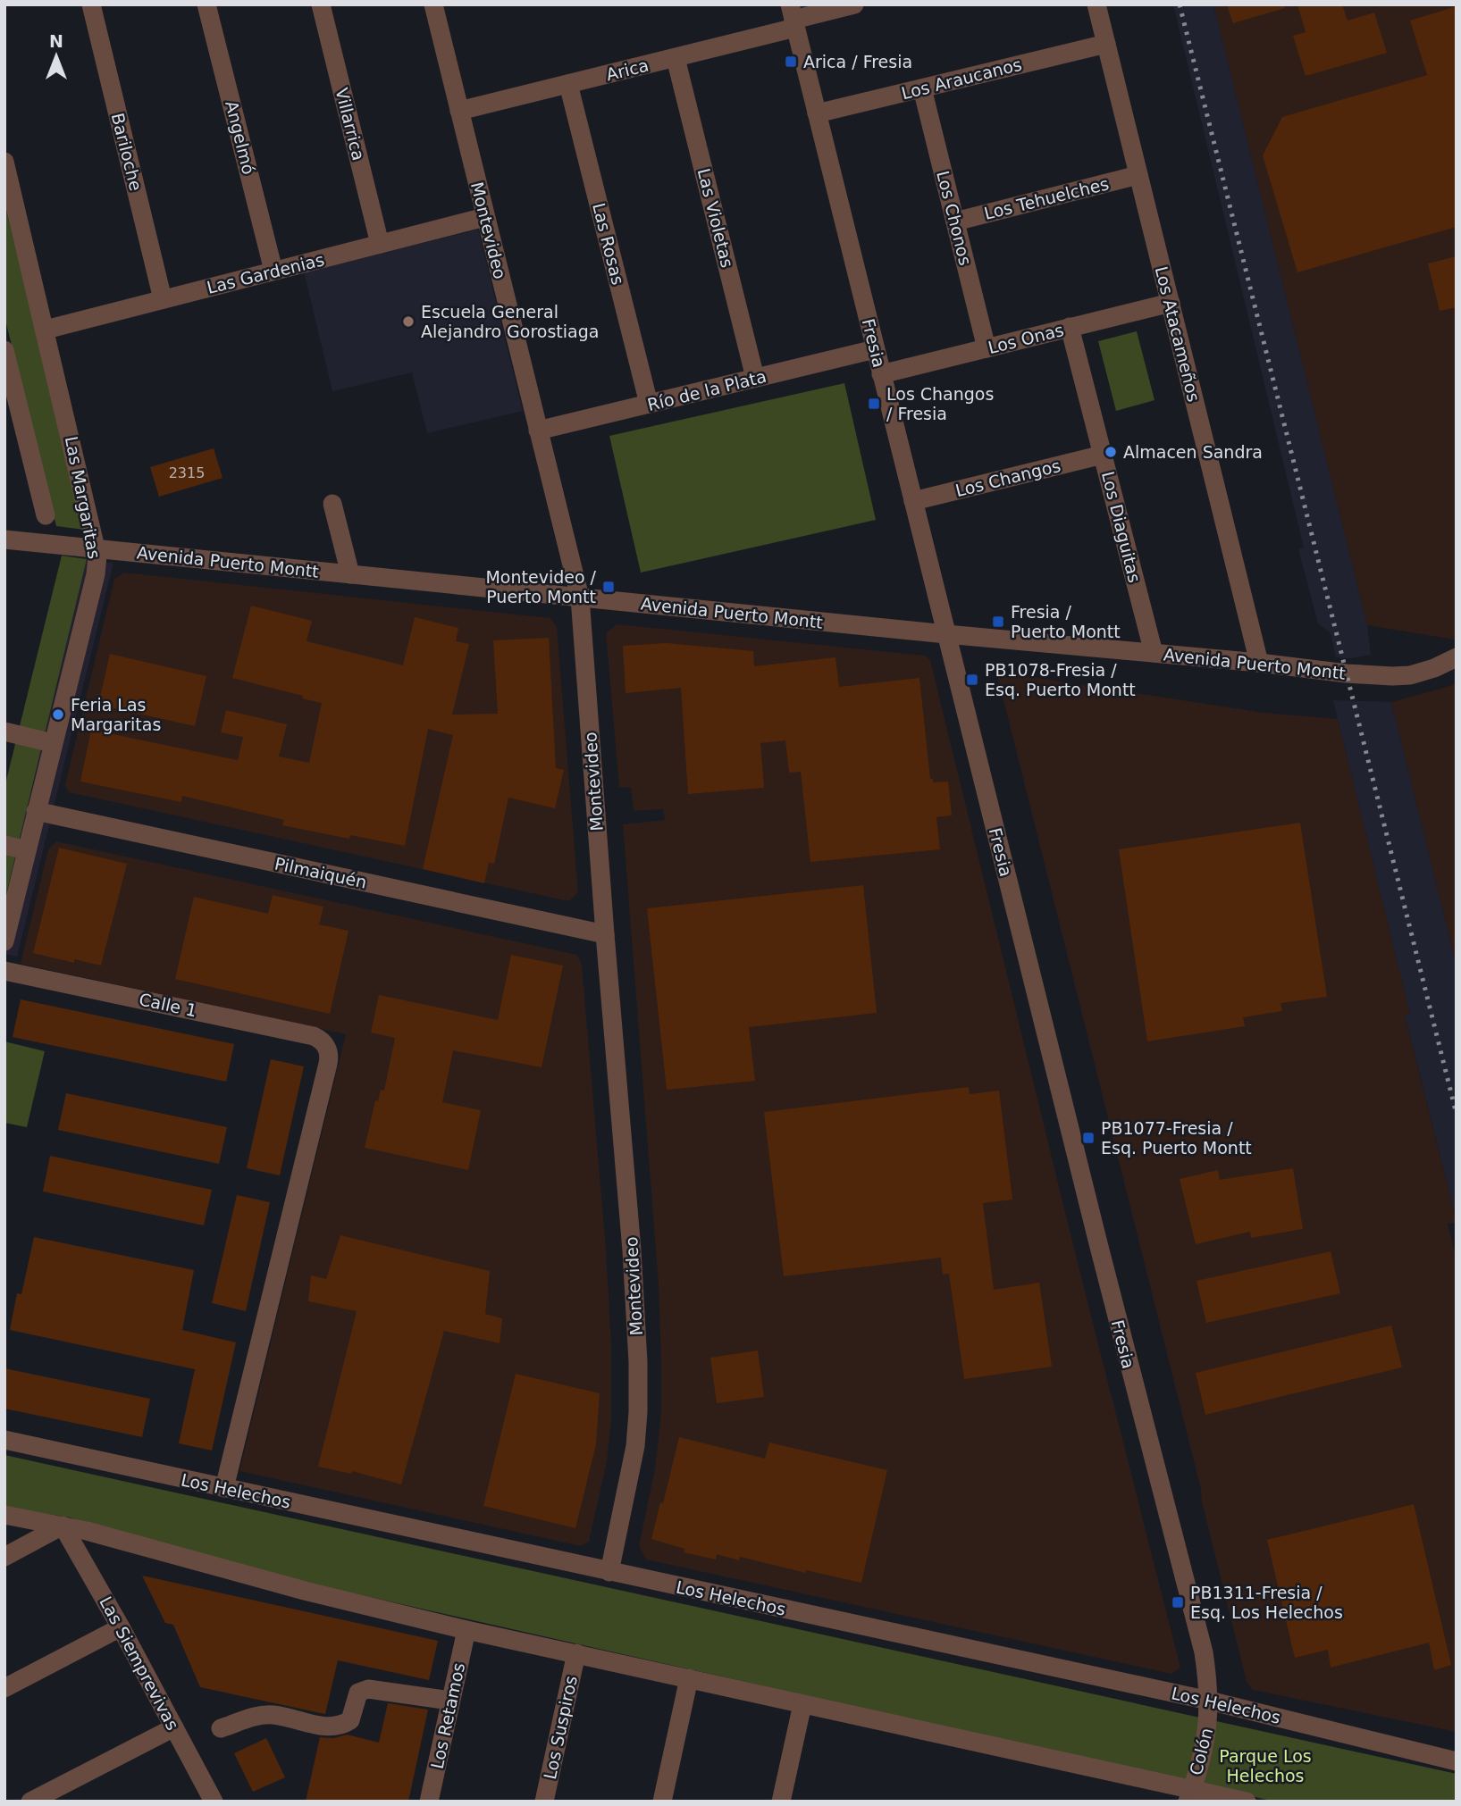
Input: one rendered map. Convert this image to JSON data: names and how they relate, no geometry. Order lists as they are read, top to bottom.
{
  "streets": {
    "street": [
      "Arica",
      "Los Araucanos",
      "Villarrica",
      "Angelmó",
      "Bariloche",
      "Los Tehuelches",
      "Las Violetas",
      "Los Chonos",
      "Montevideo",
      "Las Rosas",
      "Las Gardenias",
      "Los Atacameños",
      "Los Onas",
      "Fresia",
      "Río de la Plata",
      "Los Changos",
      "Las Margaritas",
      "Los Diaguitas",
      "Avenida Puerto Montt",
      "Pilmaiquén",
      "Calle 1",
      "Los Helechos",
      "Las Siemprevivas",
      "Los Retamos",
      "Los Suspiros",
      "Colón"
    ]
  },
  "crossings": [
    ["Arica", "Las Violetas"],
    ["Arica", "Montevideo"],
    ["Arica", "Las Rosas"],
    ["Arica", "Fresia"],
    ["Los Araucanos", "Los Chonos"],
    ["Los Araucanos", "Los Atacameños"],
    ["Los Araucanos", "Fresia"],
    ["Villarrica", "Las Gardenias"],
    ["Angelmó", "Las Gardenias"],
    ["Bariloche", "Las Gardenias"],
    ["Los Tehuelches", "Los Chonos"],
    ["Los Tehuelches", "Los Atacameños"],
    ["Las Violetas", "Río de la Plata"],
    ["Los Chonos", "Los Onas"],
    ["Montevideo", "Las Gardenias"],
    ["Montevideo", "Río de la Plata"],
    ["Montevideo", "Avenida Puerto Montt"],
    ["Montevideo", "Pilmaiquén"],
    ["Montevideo", "Los Helechos"],
    ["Las Rosas", "Río de la Plata"],
    ["Las Gardenias", "Las Margaritas"],
    ["Los Atacameños", "Los Onas"],
    ["Los Atacameños", "Avenida Puerto Montt"],
    ["Los Onas", "Fresia"],
    ["Los Onas", "Los Diaguitas"],
    ["Fresia", "Río de la Plata"],
    ["Fresia", "Los Changos"],
    ["Fresia", "Avenida Puerto Montt"],
    ["Fresia", "Los Helechos"],
    ["Fresia", "Colón"],
    ["Los Changos", "Los Diaguitas"],
    ["Las Margaritas", "Avenida Puerto Montt"],
    ["Las Margaritas", "Pilmaiquén"],
    ["Los Diaguitas", "Avenida Puerto Montt"],
    ["Calle 1", "Los Helechos"],
    ["Los Helechos", "Colón"]
  ],
  "parks": ["Parque Los Helechos"],
  "places": {
    "transit": [
      "Arica / Fresia",
      "Los Changos / Fresia",
      "Montevideo / Puerto Montt",
      "Fresia / Puerto Montt",
      "PB1078-Fresia / Esq. Puerto Montt",
      "PB1077-Fresia / Esq. Puerto Montt",
      "PB1311-Fresia / Esq. Los Helechos"
    ],
    "other": ["Escuela General Alejandro Gorostiaga", "Almacen Sandra", "Feria Las Margaritas"]
  },
  "house_numbers": ["2315"],
  "north": "top"
}
